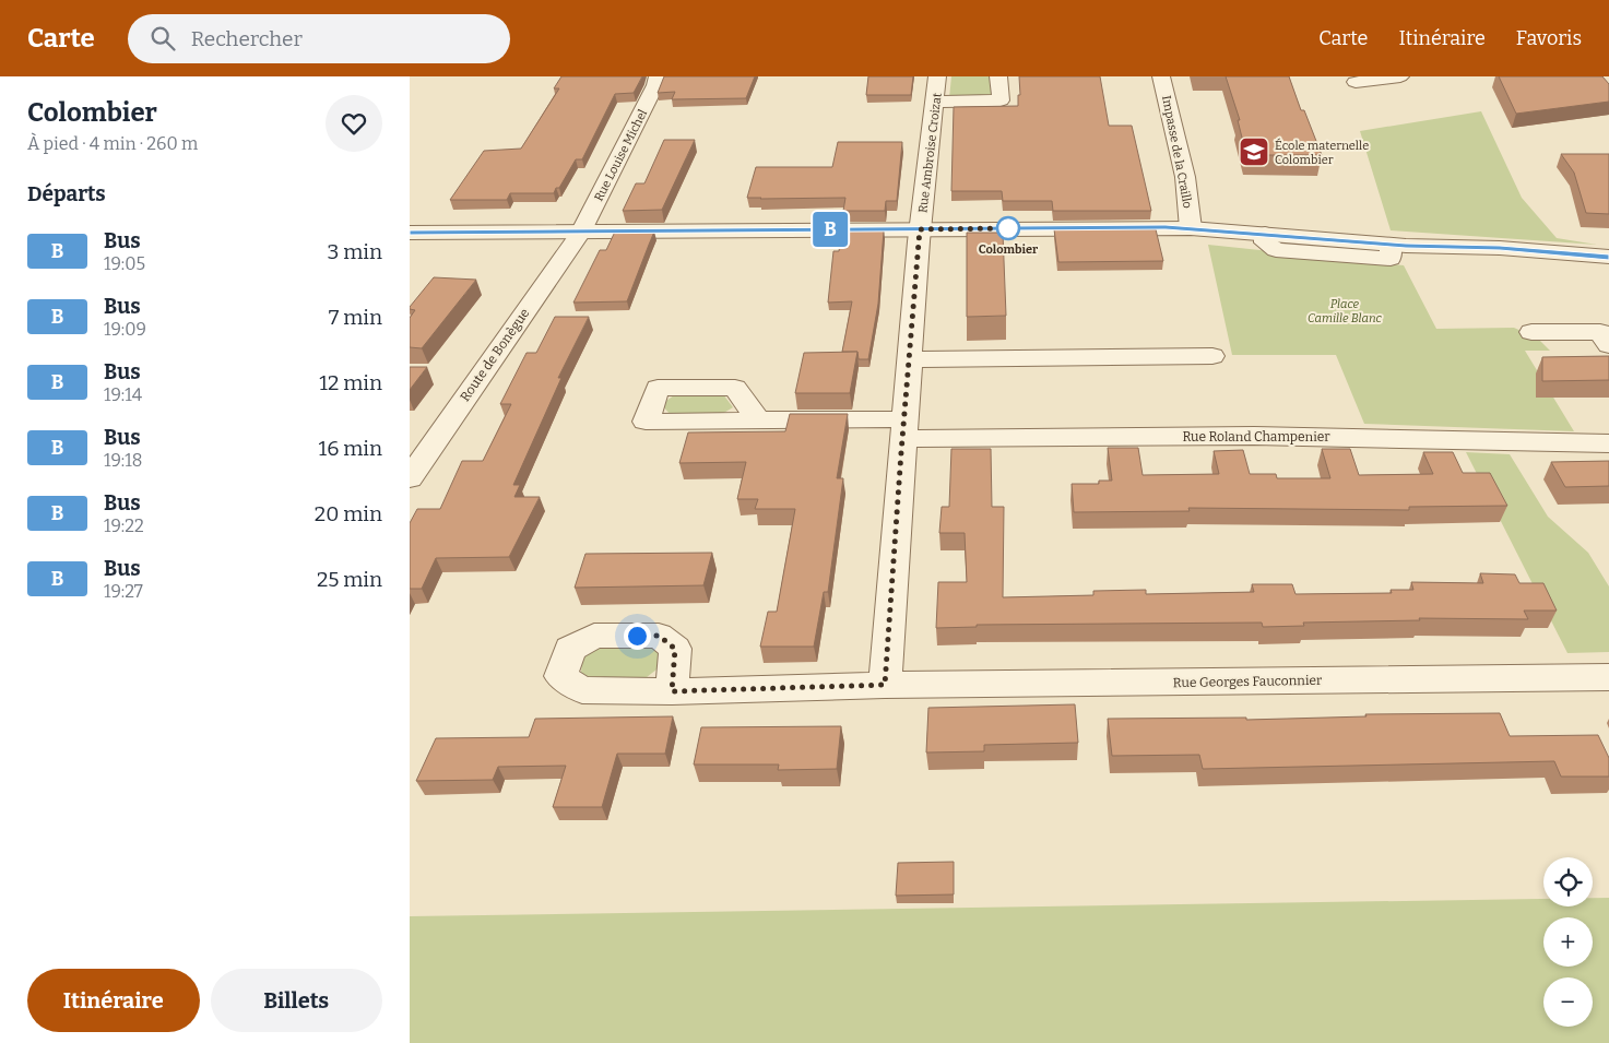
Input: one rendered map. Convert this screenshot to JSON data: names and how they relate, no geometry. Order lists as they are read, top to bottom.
{
  "streets": {
    "street": [
      "Impasse de la Craillo",
      "Rue Ambroise Croizat",
      "Rue Louise Michel",
      "Route de Bonègue",
      "Rue Roland Champenier",
      "Rue Georges Fauconnier"
    ]
  },
  "crossings": [
    ["Rue Louise Michel", "Route de Bonègue"]
  ],
  "parks": ["Place Camille Blanc"],
  "places": {
    "school or university": ["École maternelle Colombier"],
    "other": ["Colombier"]
  },
  "lines": ["bus line B"],
  "page": {
    "header": "Carte",
    "search": "Rechercher",
    "nav": ["Carte", "Itinéraire", "Favoris"],
    "heading": [
      ["Colombier", "À pied · 4 min · 260 m"],
      "Départs"
    ],
    "on_map": "B",
    "list": [
      {
        "mark": "B",
        "name": "Bus",
        "note": "19:05",
        "value": "3 min"
      },
      {
        "mark": "B",
        "name": "Bus",
        "note": "19:09",
        "value": "7 min"
      },
      {
        "mark": "B",
        "name": "Bus",
        "note": "19:14",
        "value": "12 min"
      },
      {
        "mark": "B",
        "name": "Bus",
        "note": "19:18",
        "value": "16 min"
      },
      {
        "mark": "B",
        "name": "Bus",
        "note": "19:22",
        "value": "20 min"
      },
      {
        "mark": "B",
        "name": "Bus",
        "note": "19:27",
        "value": "25 min"
      }
    ],
    "map_buttons": ["+", "−"],
    "buttons": ["Itinéraire", "Billets"]
  }
}
